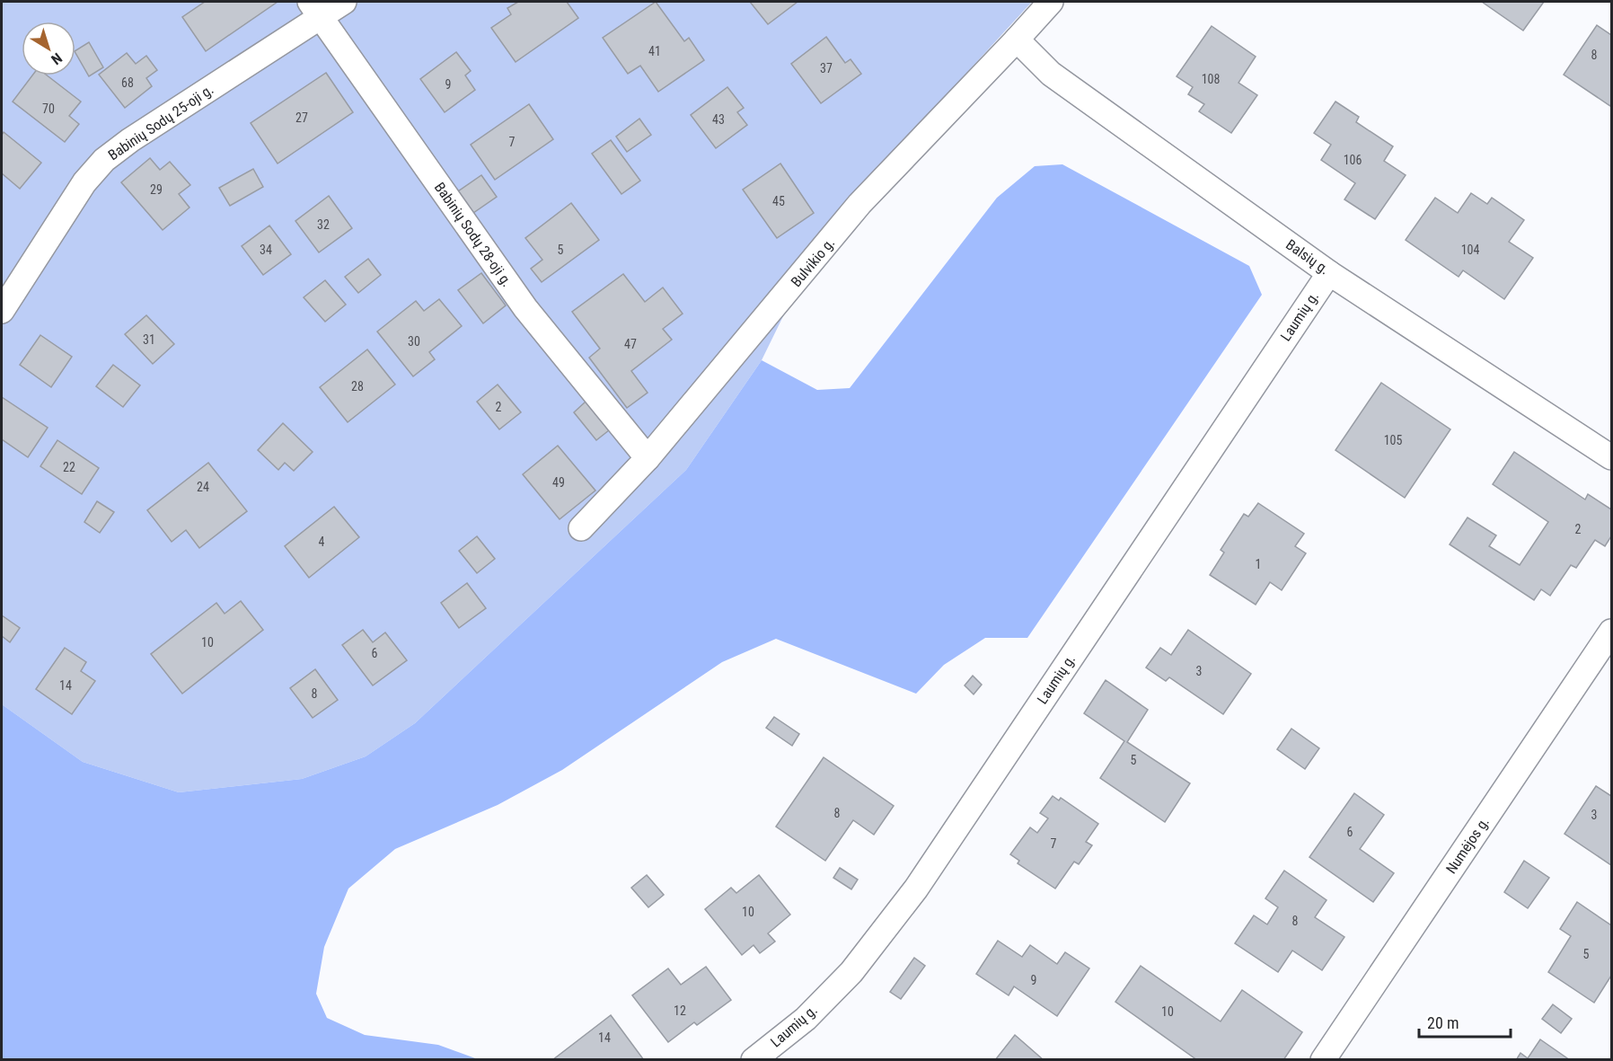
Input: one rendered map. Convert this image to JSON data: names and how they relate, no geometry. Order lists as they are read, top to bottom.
{
  "streets": {
    "street": [
      "Babinių Sodų 25-oji g.",
      "Babinių Sodų 28-oji g.",
      "Balsių g.",
      "Bulvikio g.",
      "Laumių g.",
      "Numėjos g."
    ]
  },
  "crossings": [
    ["Babinių Sodų 25-oji g.", "Babinių Sodų 28-oji g."],
    ["Babinių Sodų 28-oji g.", "Bulvikio g."],
    ["Balsių g.", "Bulvikio g."],
    ["Balsių g.", "Laumių g."]
  ],
  "house_numbers": [
    "41",
    "8",
    "37",
    "108",
    "68",
    "9",
    "70",
    "27",
    "43",
    "7",
    "106",
    "29",
    "45",
    "32",
    "34",
    "5",
    "104",
    "31",
    "30",
    "47",
    "28",
    "2",
    "105",
    "22",
    "49",
    "24",
    "2",
    "4",
    "1",
    "10",
    "6",
    "3",
    "14",
    "8",
    "5",
    "8",
    "3",
    "6",
    "7",
    "10",
    "8",
    "5",
    "9",
    "12",
    "10",
    "14"
  ],
  "scale_bar": "20 m",
  "north": "bottom right"
}
